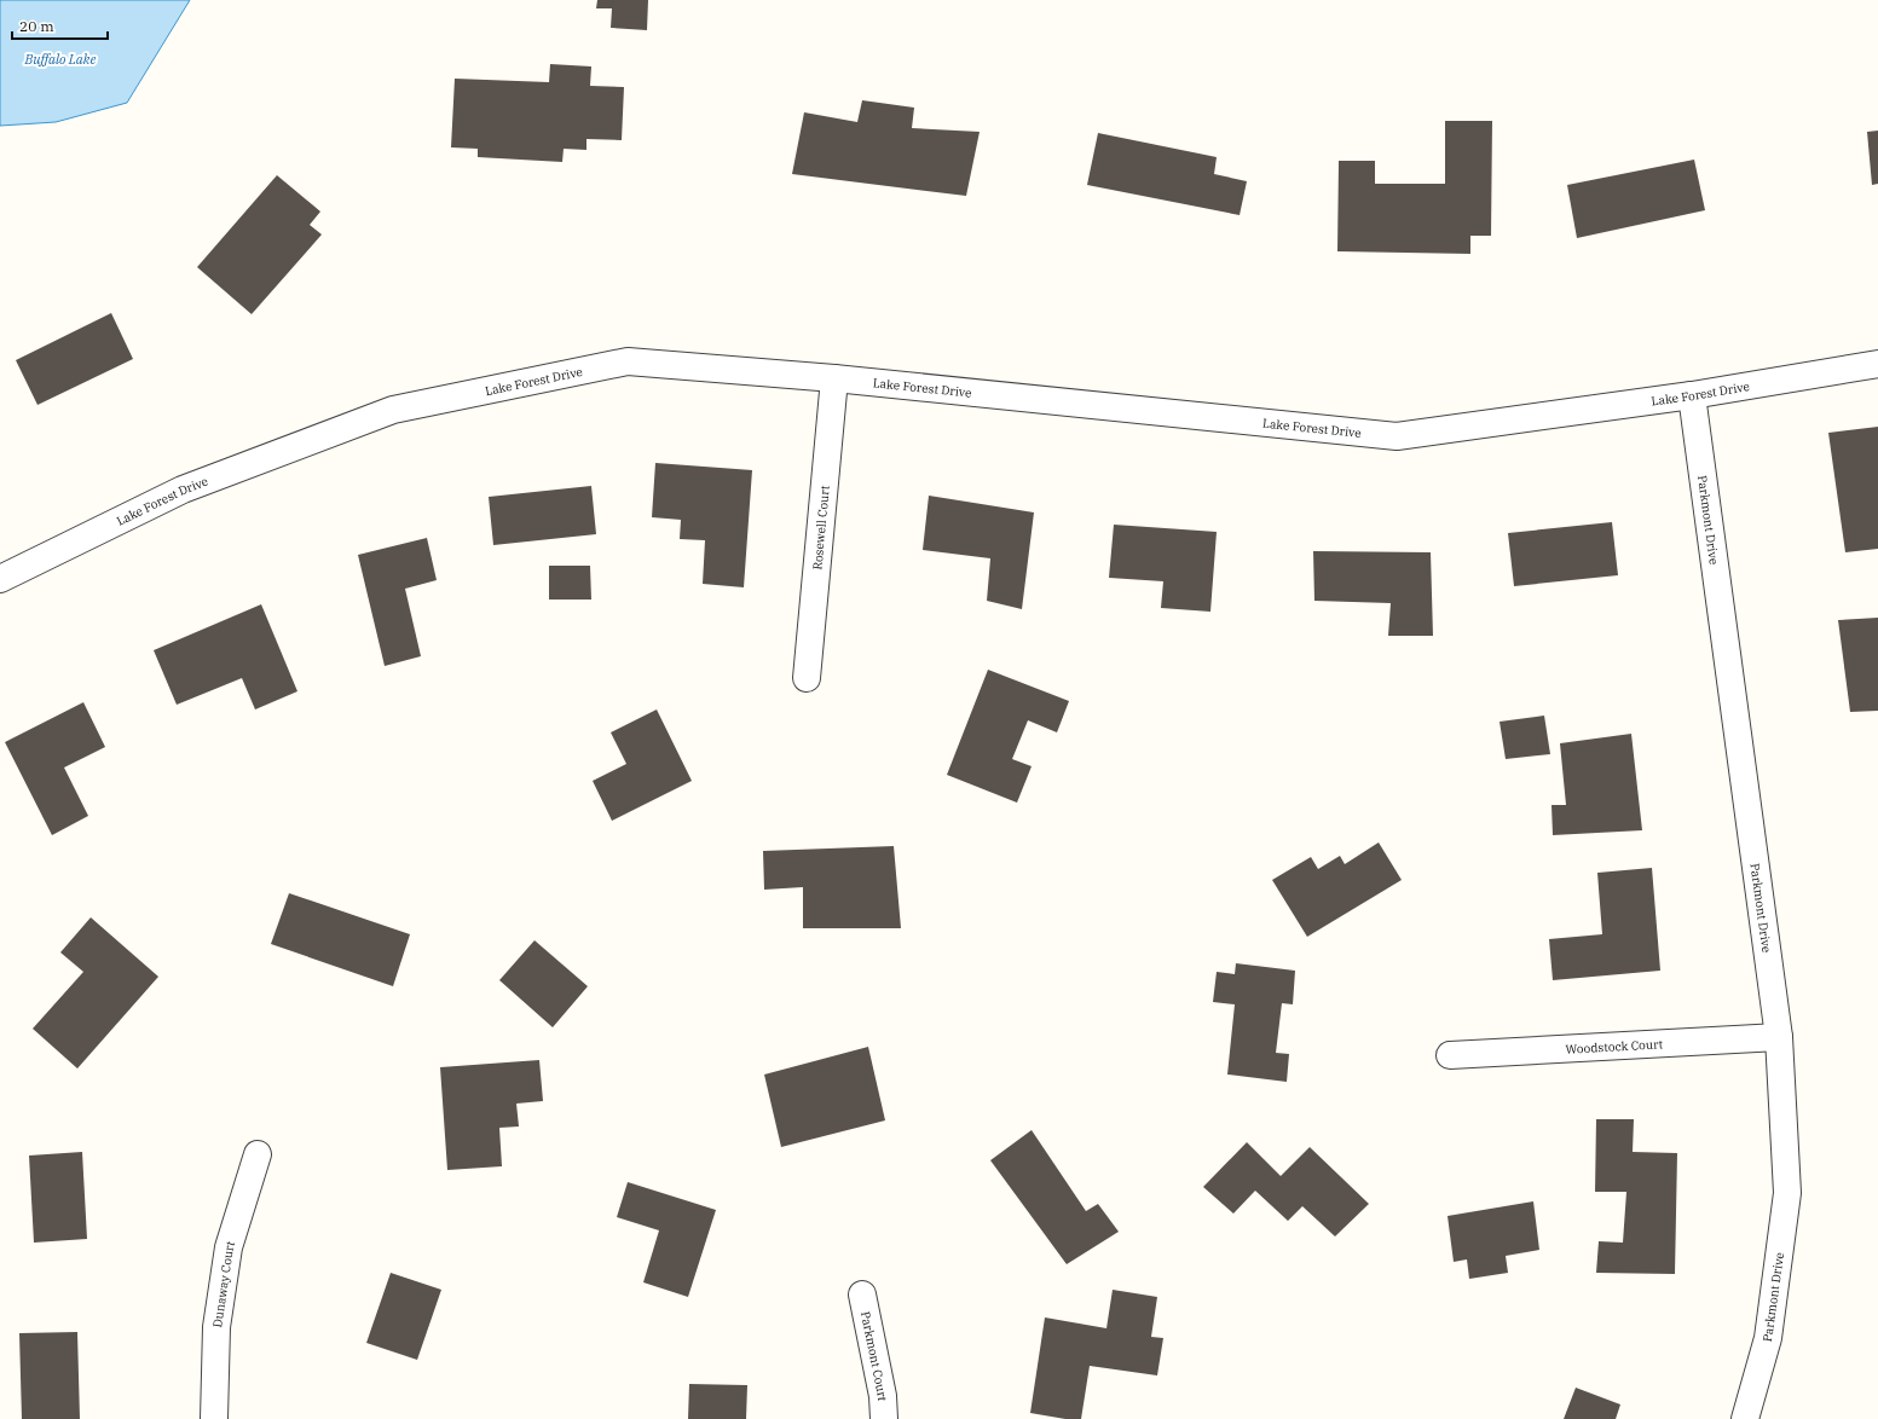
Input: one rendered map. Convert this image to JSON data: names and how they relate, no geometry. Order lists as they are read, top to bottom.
{
  "streets": {
    "street": [
      "Lake Forest Drive",
      "Parkmont Drive",
      "Rosewell Court",
      "Woodstock Court",
      "Dunaway Court",
      "Parkmont Court"
    ]
  },
  "crossings": [
    ["Lake Forest Drive", "Parkmont Drive"],
    ["Lake Forest Drive", "Rosewell Court"],
    ["Parkmont Drive", "Woodstock Court"]
  ],
  "water": ["Buffalo Lake"],
  "scale_bar": "20 m"
}
